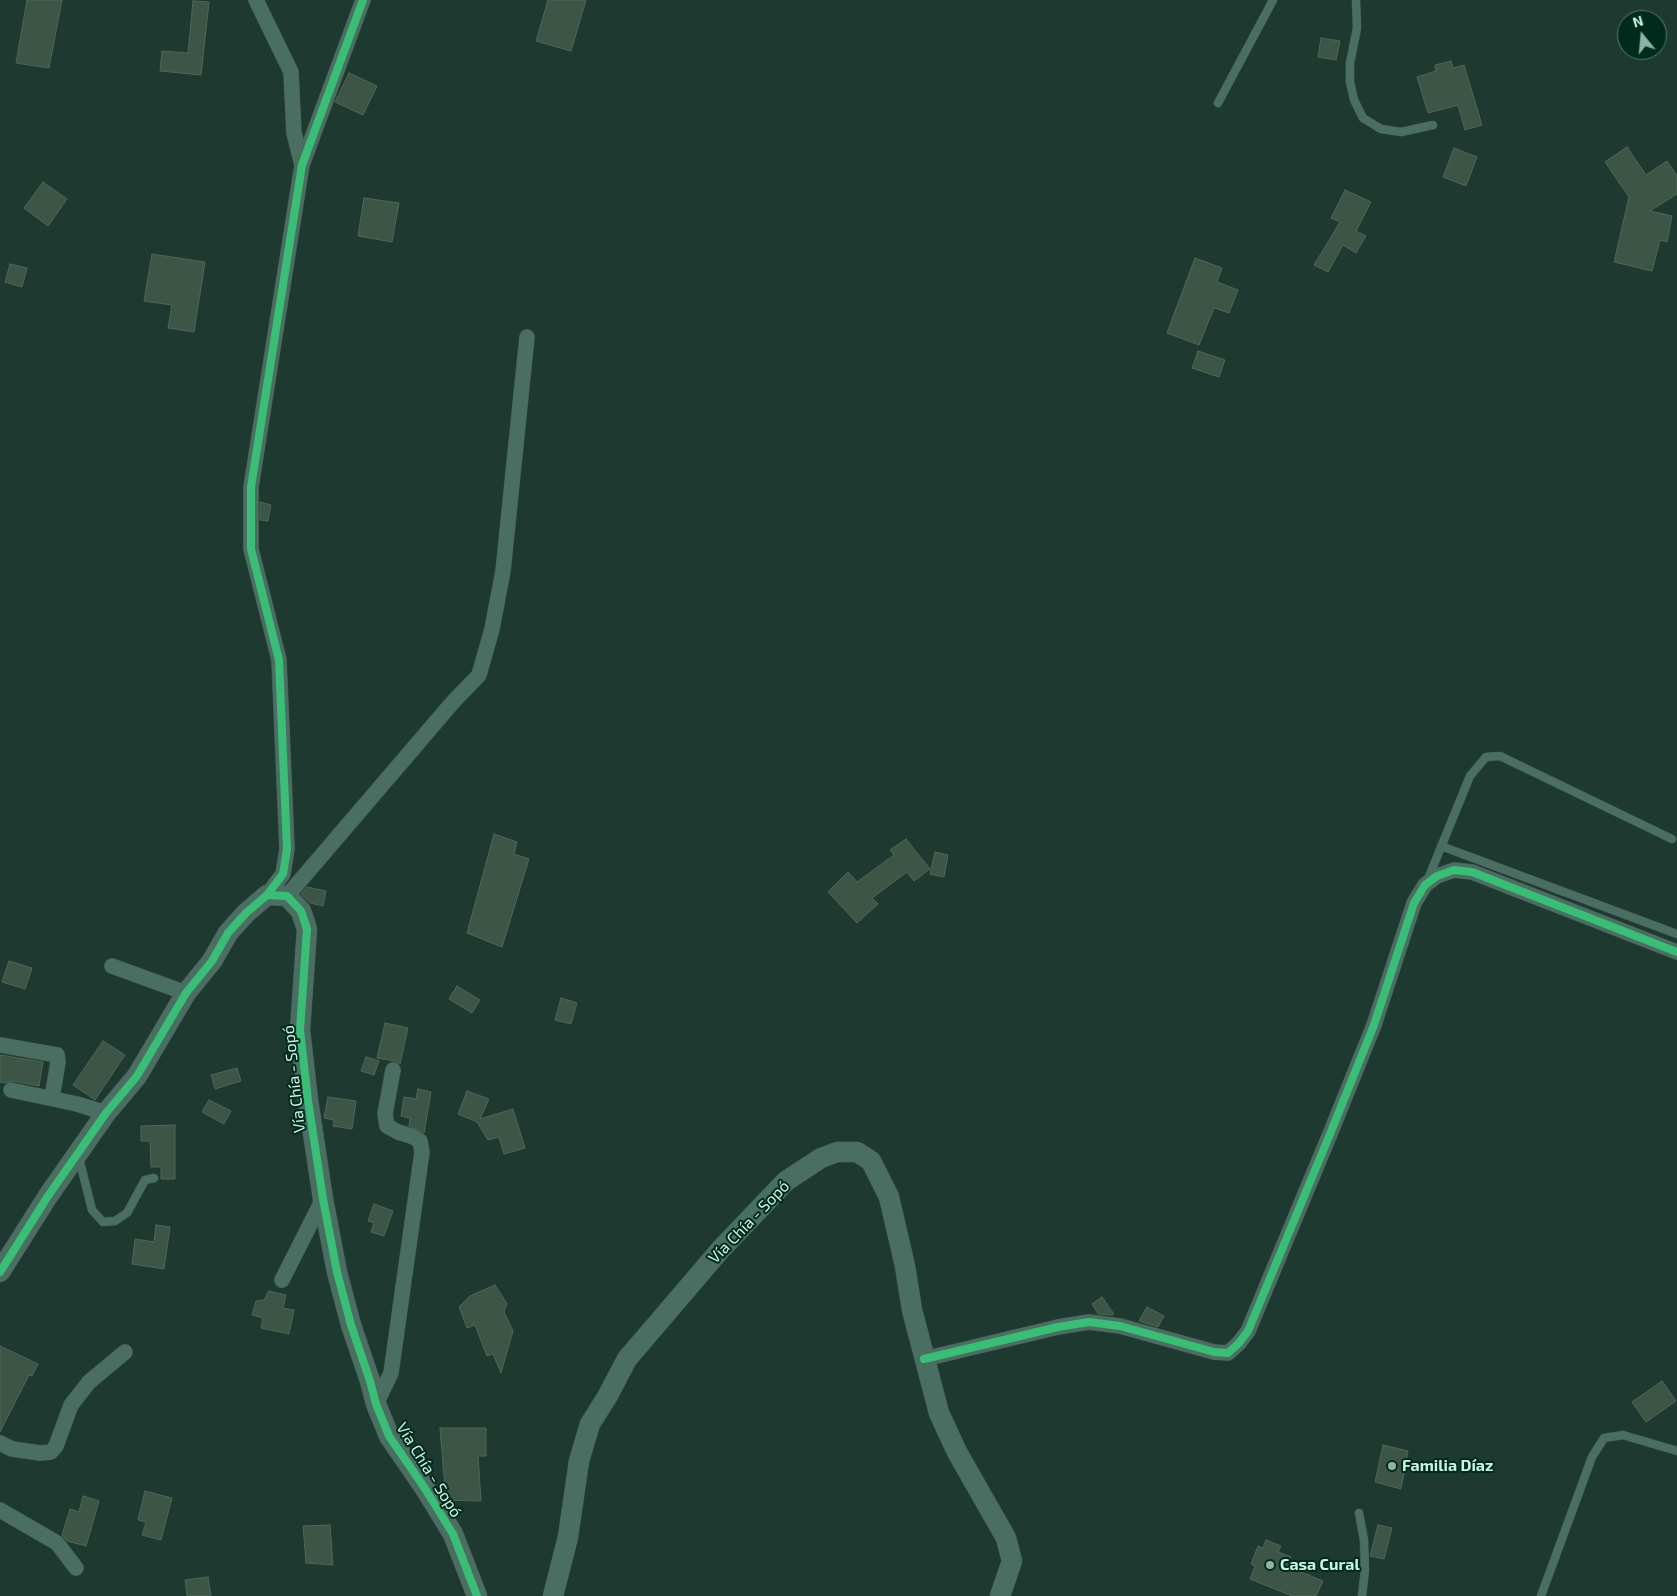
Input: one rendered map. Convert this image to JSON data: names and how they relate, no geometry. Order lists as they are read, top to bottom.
{
  "streets": {
    "street": ["Vía Chía - Sopó"]
  },
  "places": ["Familia Díaz", "Casa Cural"],
  "north": "top"
}
